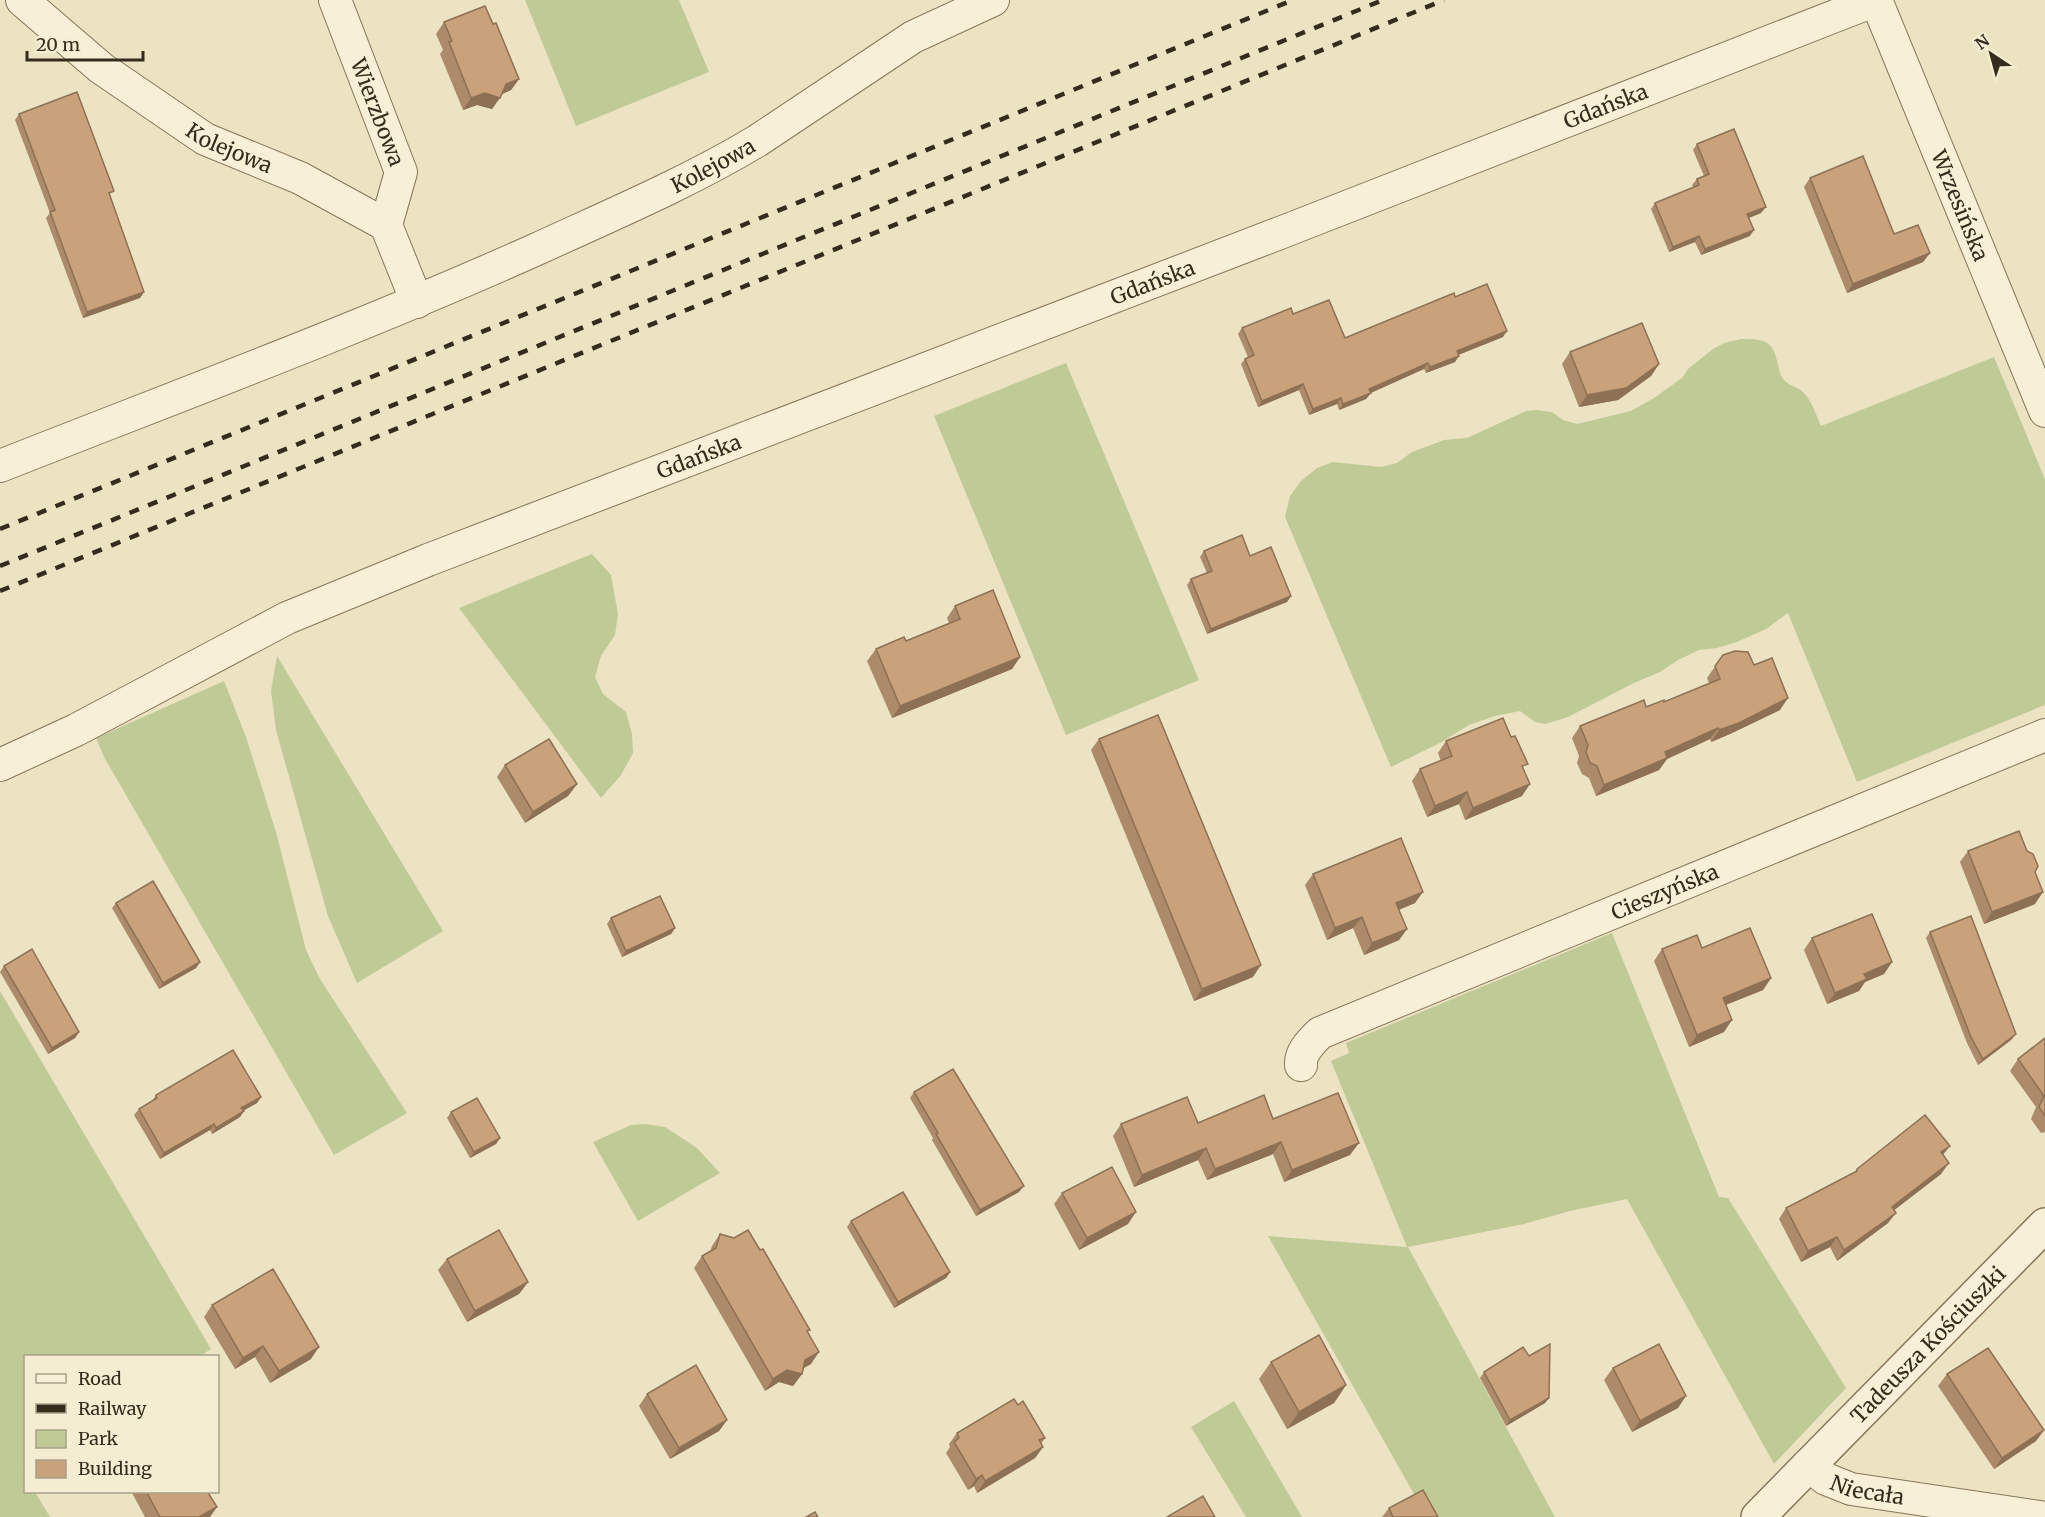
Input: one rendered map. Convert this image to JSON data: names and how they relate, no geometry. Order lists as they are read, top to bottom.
{
  "streets": {
    "street": [
      "Gdańska",
      "Wierzbowa",
      "Kolejowa",
      "Wrzesińska",
      "Cieszyńska",
      "Tadeusza Kościuszki",
      "Niecała"
    ]
  },
  "crossings": [
    ["Gdańska", "Wrzesińska"],
    ["Wierzbowa", "Kolejowa"],
    ["Tadeusza Kościuszki", "Niecała"]
  ],
  "legend": [
    "Road",
    "Railway",
    "Park",
    "Building"
  ],
  "scale_bar": "20 m",
  "north": "top left"
}
